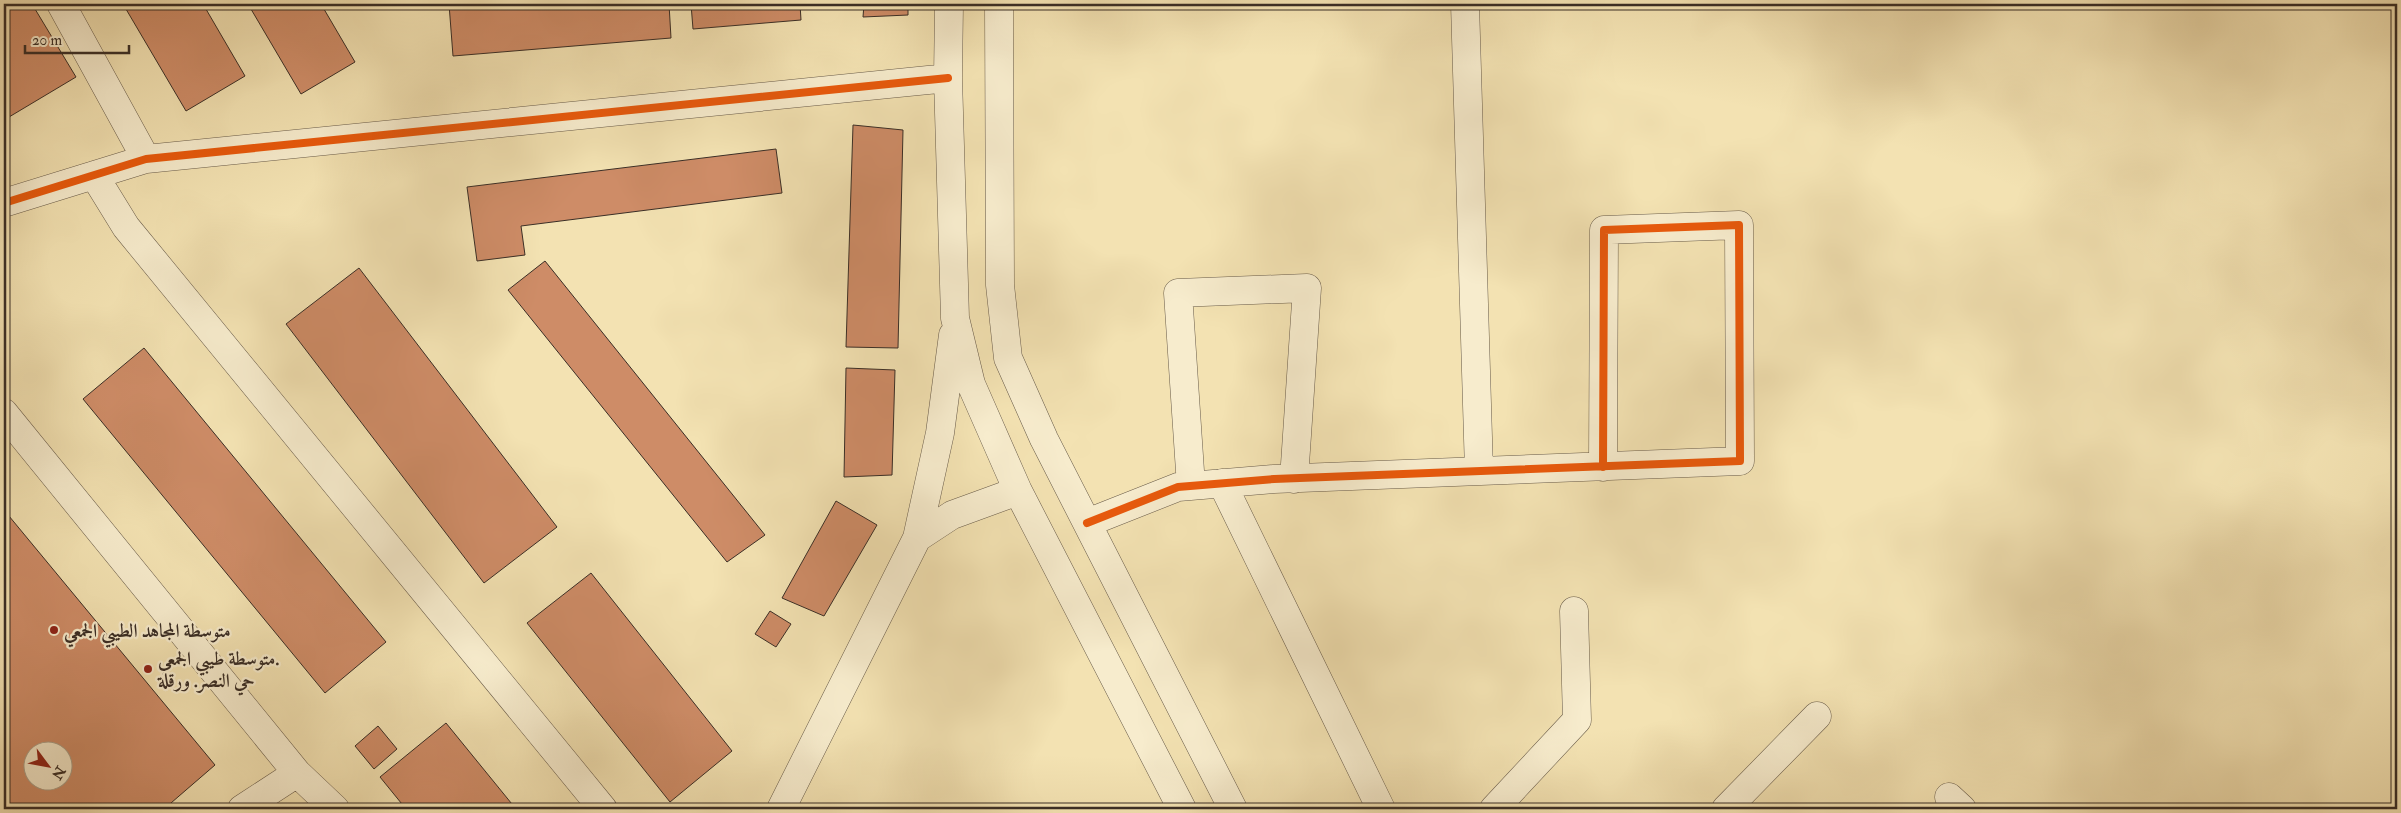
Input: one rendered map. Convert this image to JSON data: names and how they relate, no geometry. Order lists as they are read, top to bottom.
{
  "places": ["متوسطة المجاهد الطيبي الجمعي", "متوسطة طيبي الجمعي. حي النصر. ورقلة"],
  "scale_bar": "20 m",
  "north": "bottom right"
}
